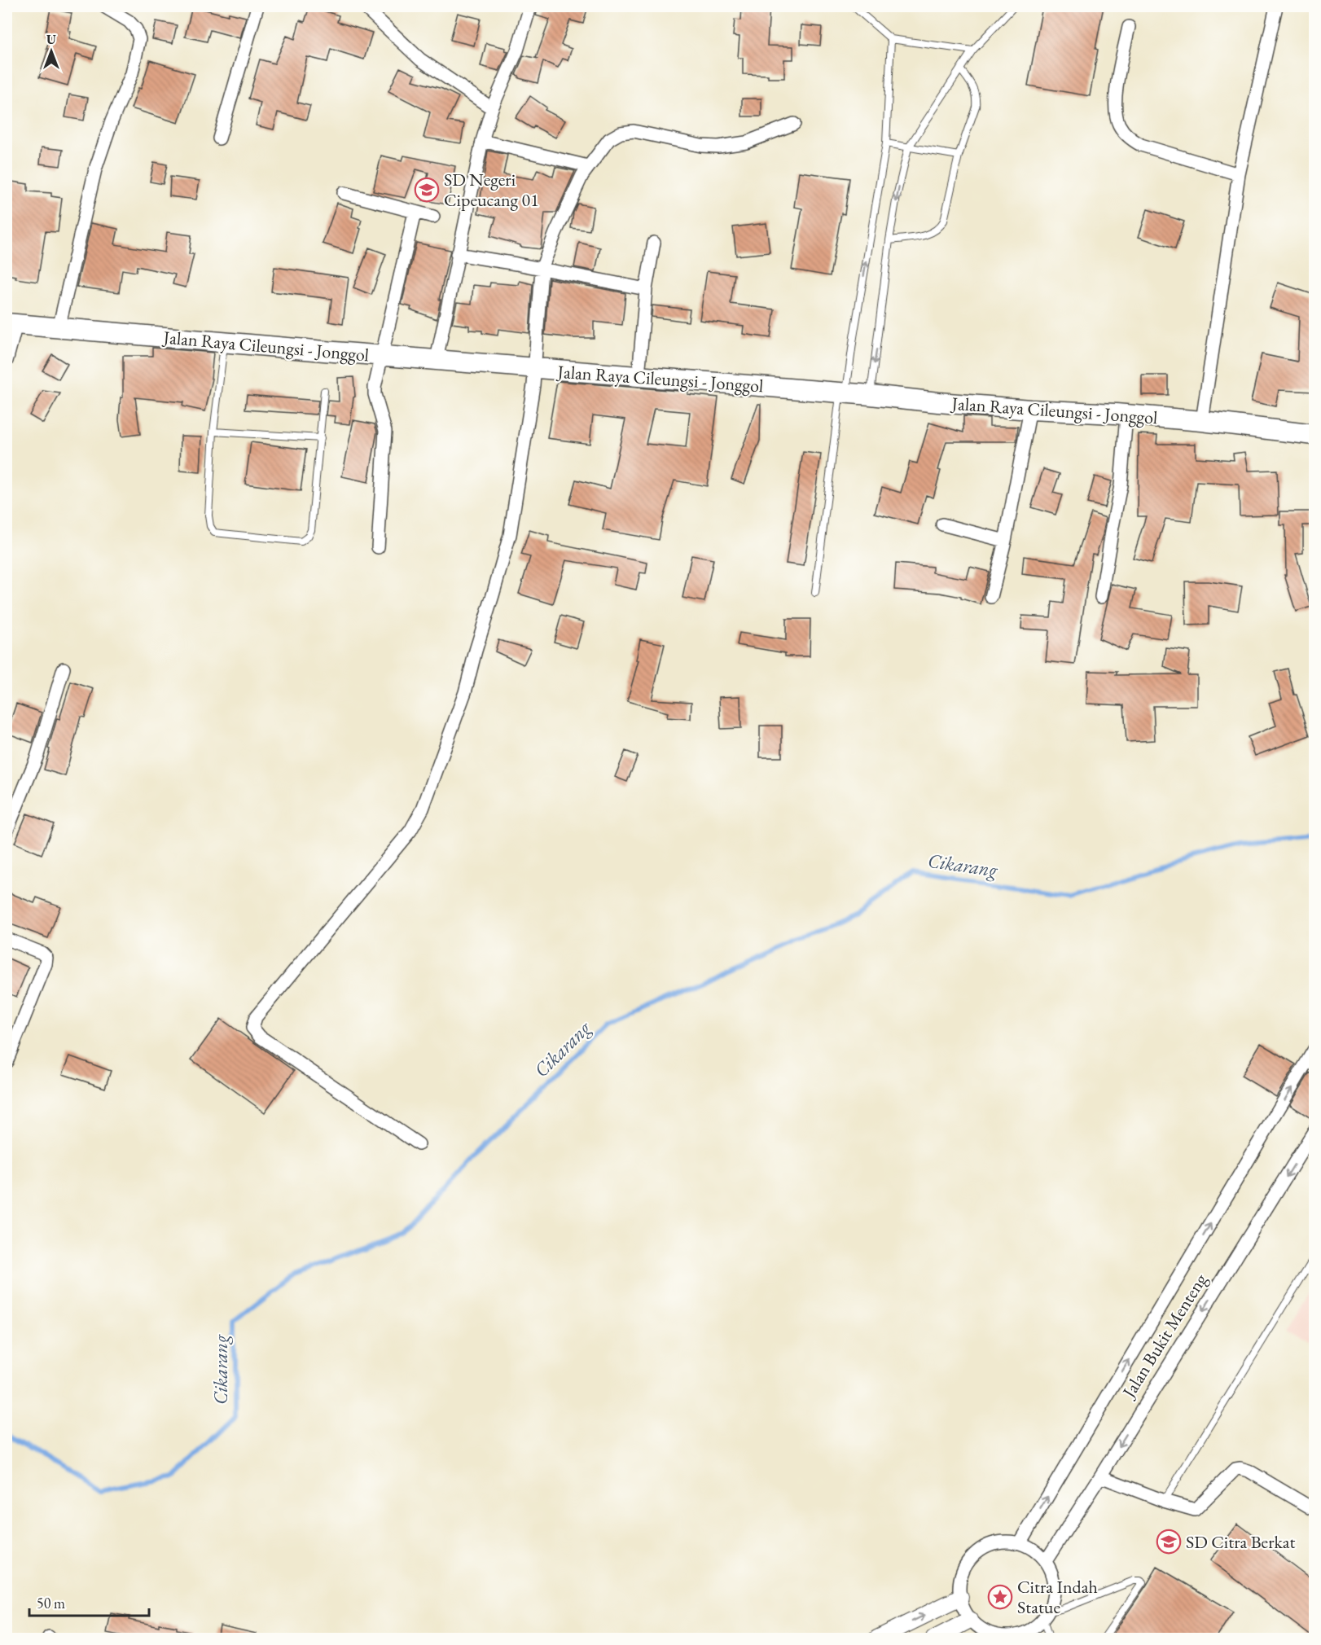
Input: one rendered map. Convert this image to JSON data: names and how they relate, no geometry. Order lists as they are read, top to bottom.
{
  "streets": {
    "main road": ["Jalan Raya Cileungsi - Jonggol"],
    "street": ["Jalan Bukit Menteng"]
  },
  "water": ["Cikarang"],
  "places": {
    "school or university": ["SD Negeri Cipeucang 01", "SD Citra Berkat"],
    "place": ["Citra Indah Statue"]
  },
  "scale_bar": "50 m",
  "north": "top"
}
